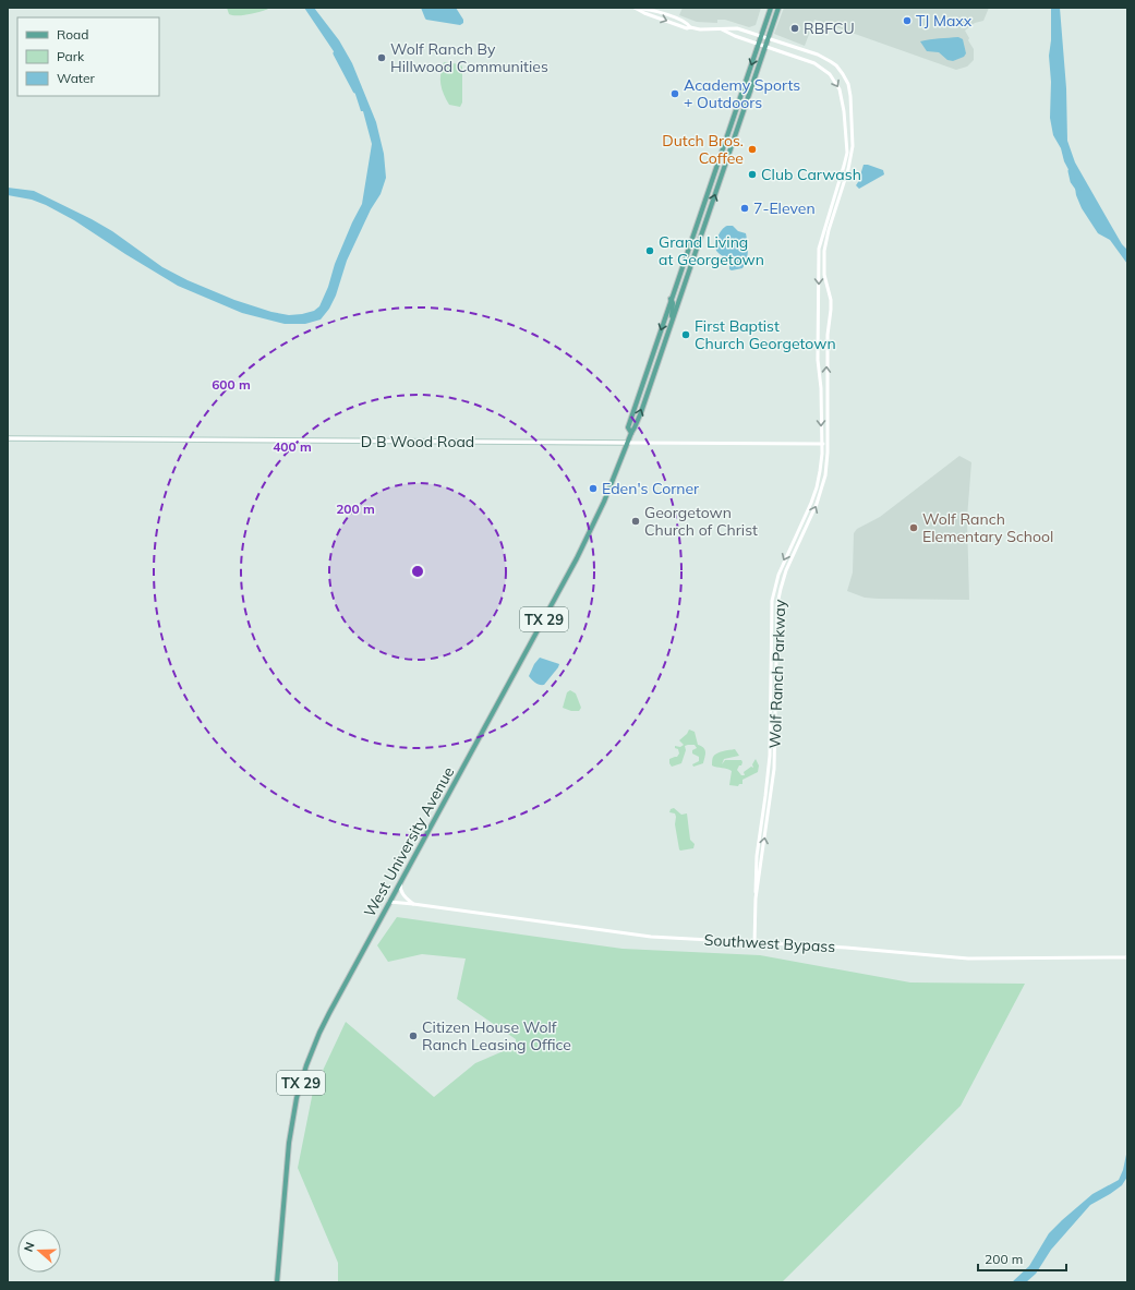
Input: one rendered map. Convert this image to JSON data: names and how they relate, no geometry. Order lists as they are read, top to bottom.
{
  "streets": {
    "main road": ["D B Wood Road", "TX 29", "West University Avenue"],
    "street": ["Wolf Ranch Parkway", "Southwest Bypass"]
  },
  "crossings": [
    ["D B Wood Road", "Wolf Ranch Parkway"],
    ["D B Wood Road", "West University Avenue"],
    ["Wolf Ranch Parkway", "West University Avenue"],
    ["Wolf Ranch Parkway", "Southwest Bypass"],
    ["West University Avenue", "Southwest Bypass"]
  ],
  "places": [
    "TJ Maxx",
    "RBFCU",
    "Wolf Ranch By Hillwood Communities",
    "Academy Sports + Outdoors",
    "Dutch Bros. Coffee",
    "Club Carwash",
    "7-Eleven",
    "Grand Living at Georgetown",
    "First Baptist Church Georgetown",
    "Eden's Corner",
    "Georgetown Church of Christ",
    "Wolf Ranch Elementary School",
    "Citizen House Wolf Ranch Leasing Office"
  ],
  "legend": ["Road", "Park", "Water"],
  "scale_bar": "200 m",
  "north": "left",
  "rings": ["600 m", "400 m", "200 m"]
}
